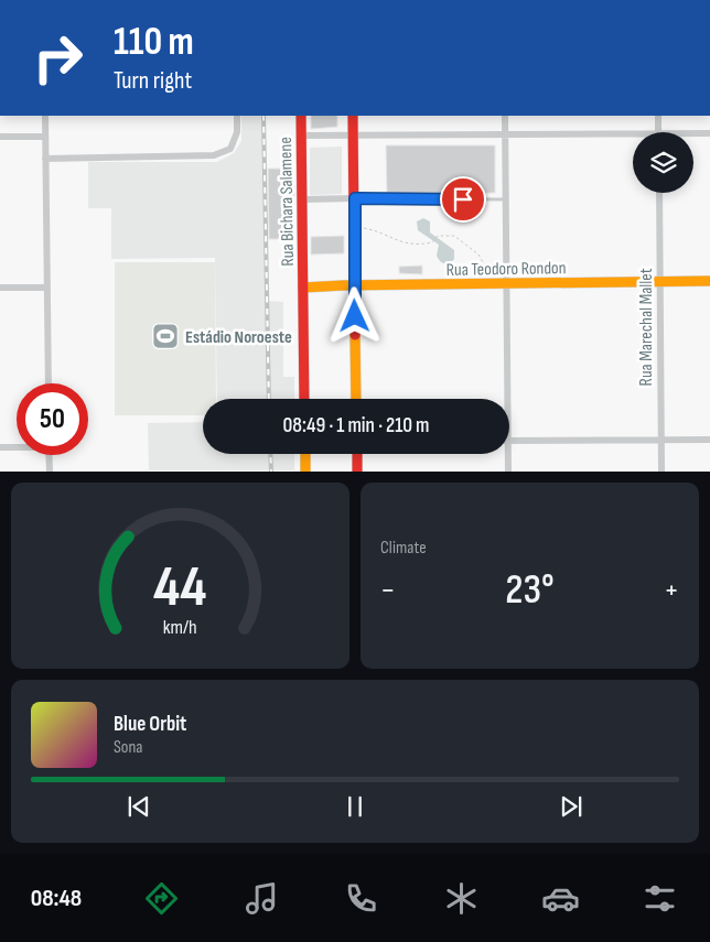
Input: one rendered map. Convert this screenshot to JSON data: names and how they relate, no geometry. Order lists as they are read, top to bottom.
{
  "streets": {
    "main road": ["Rua Bichara Salamene", "Rua Teodoro Rondon"],
    "street": ["Rua Marechal Mallet"]
  },
  "crossings": [
    ["Rua Bichara Salamene", "Rua Teodoro Rondon"],
    ["Rua Teodoro Rondon", "Rua Marechal Mallet"]
  ],
  "places": {
    "sports": ["Estádio Noroeste"]
  },
  "page": {
    "turn": ["110 m", "Turn right"],
    "limit": "50",
    "trip": "08:49 · 1 min · 210 m",
    "tile": "Climate",
    "heat": ["−", "23°", "+"],
    "song": ["Blue Orbit", "Sona"],
    "tabs": "08:48",
    "gauge": ["44", "km/h"]
  }
}
